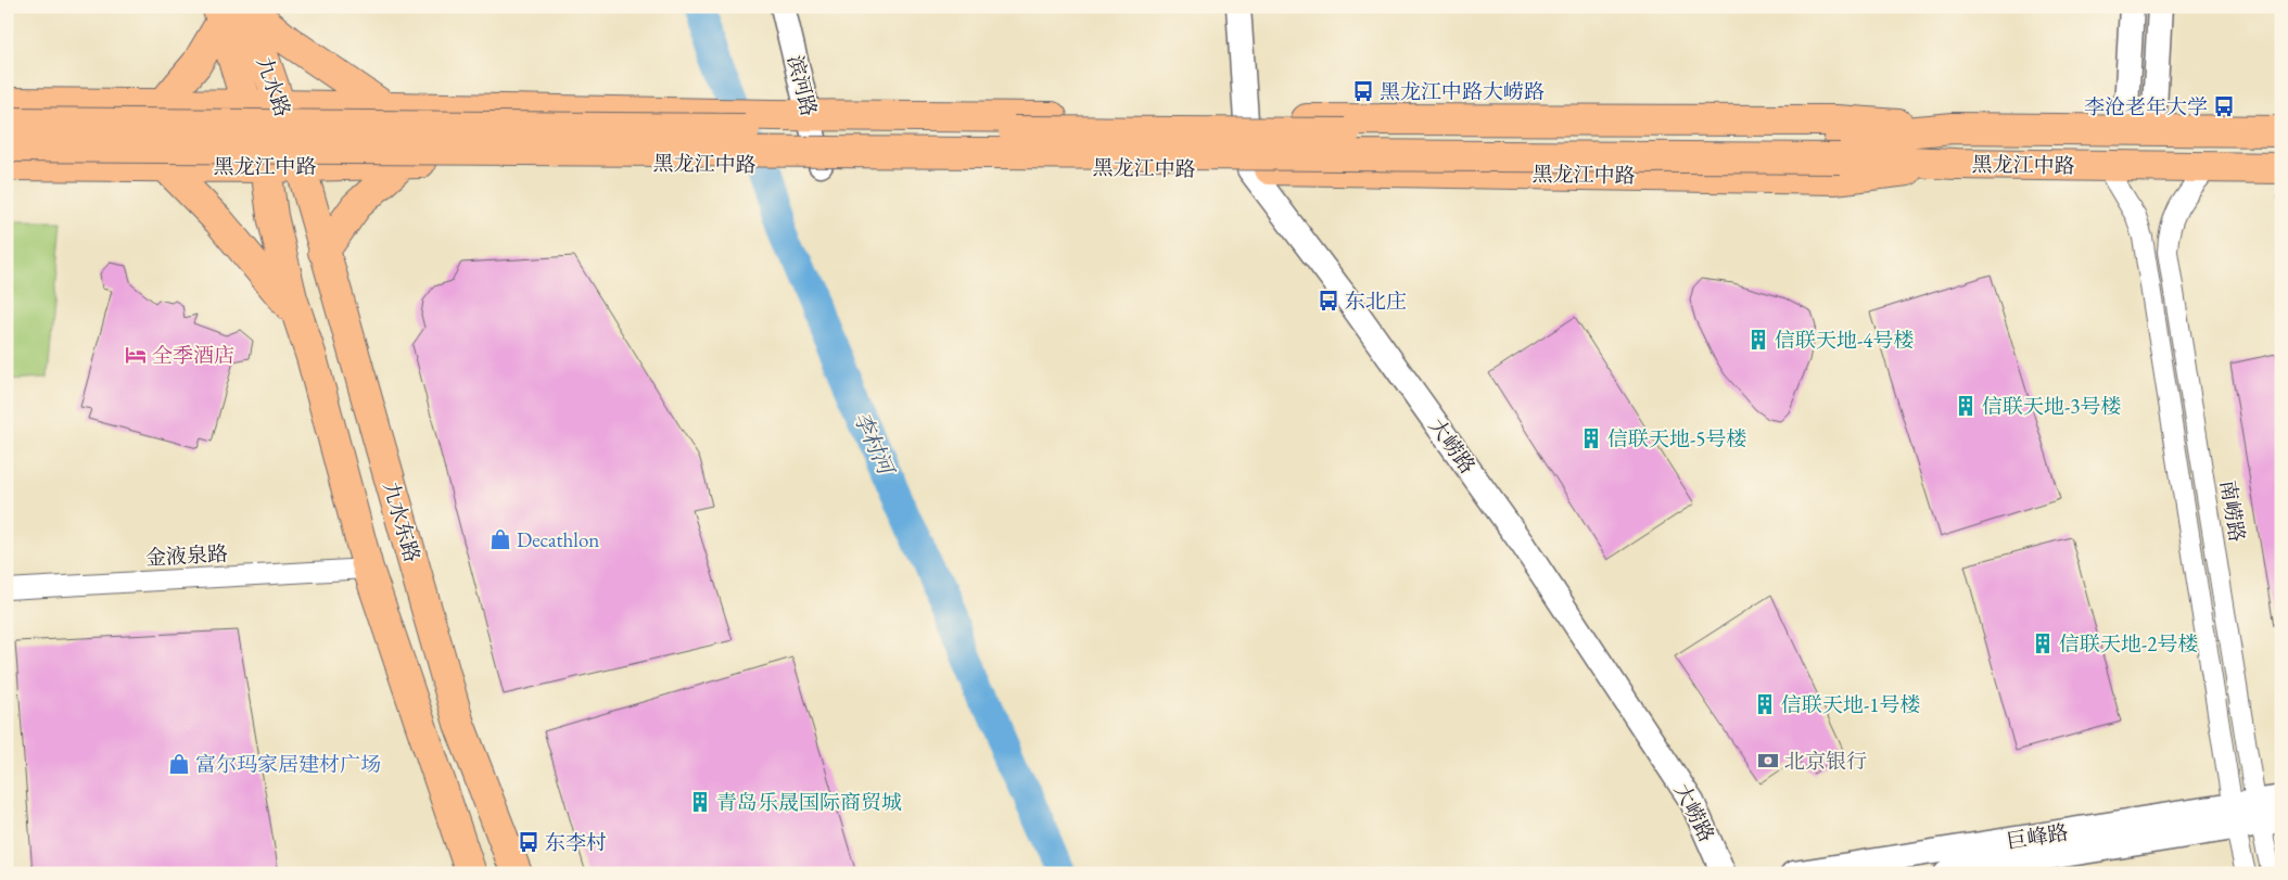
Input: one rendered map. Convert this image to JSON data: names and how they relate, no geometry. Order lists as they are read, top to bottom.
{
  "streets": {
    "main road": ["九水路", "黑龙江中路", "九水东路"],
    "street": [
      "滨河路",
      "大崂路",
      "南崂路",
      "金液泉路",
      "巨峰路"
    ]
  },
  "crossings": [
    ["滨河路", "黑龙江中路"],
    ["九水路", "黑龙江中路"],
    ["九水路", "九水东路"],
    ["黑龙江中路", "大崂路"],
    ["黑龙江中路", "南崂路"],
    ["黑龙江中路", "九水东路"],
    ["南崂路", "巨峰路"]
  ],
  "water": ["李村河"],
  "places": {
    "bus stop": [
      "黑龙江中路大崂路",
      "李沧老年大学",
      "东北庄",
      "东李村"
    ],
    "building": [
      "信联天地-4号楼",
      "信联天地-3号楼",
      "信联天地-5号楼",
      "信联天地-2号楼",
      "信联天地-1号楼",
      "青岛乐晟国际商贸城"
    ],
    "hotel": ["全季酒店"],
    "shop": ["Decathlon", "富尔玛家居建材广场"],
    "bank": ["北京银行"]
  }
}
